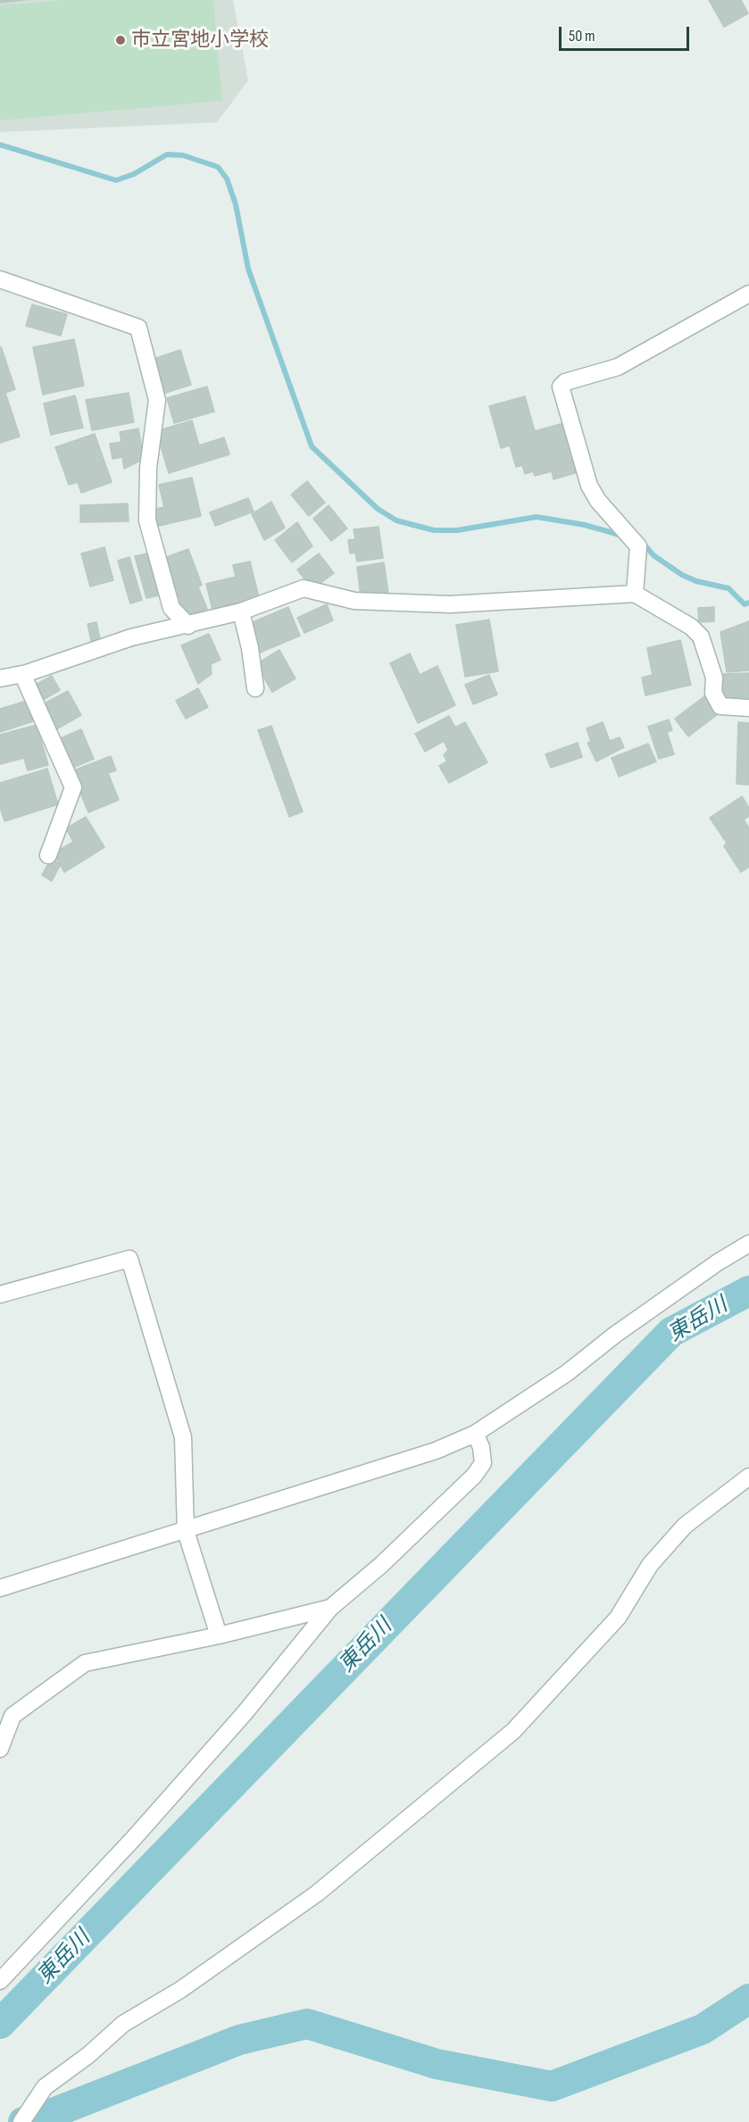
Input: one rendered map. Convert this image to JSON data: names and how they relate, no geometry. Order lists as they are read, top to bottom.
{
  "water": ["東岳川"],
  "places": ["市立宮地小学校"],
  "scale_bar": "50 m"
}
